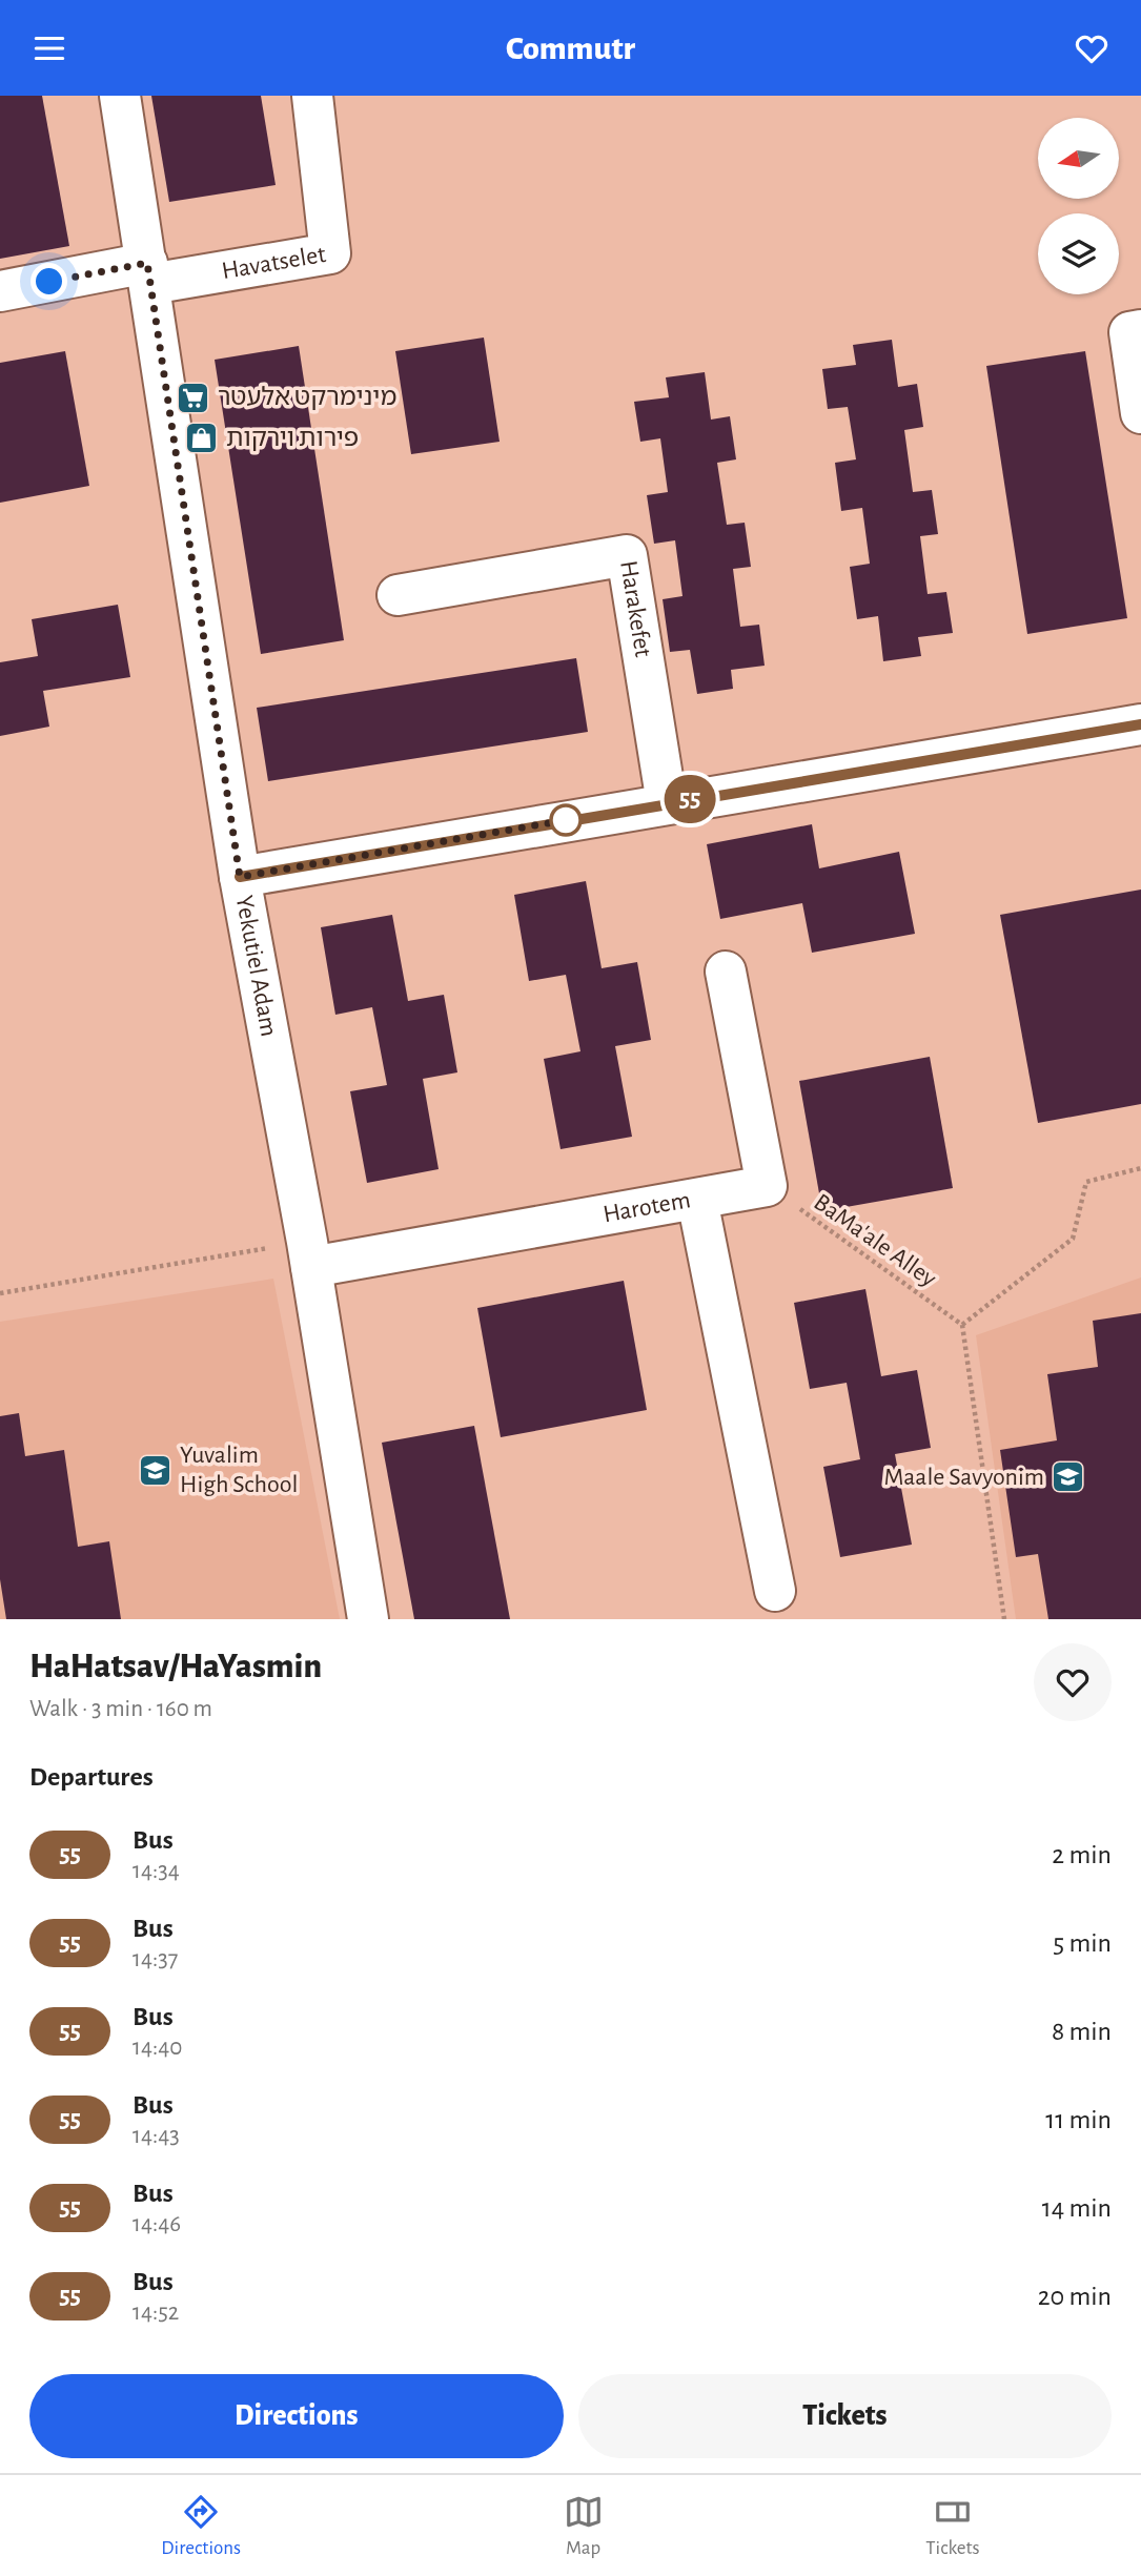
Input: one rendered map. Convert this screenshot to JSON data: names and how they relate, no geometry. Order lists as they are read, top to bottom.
{
  "streets": {
    "street": [
      "Havatselet",
      "Harakefet",
      "Yekutiel Adam",
      "Harotem"
    ],
    "path": ["BaMa'ale Alley"]
  },
  "crossings": [
    ["Havatselet", "Yekutiel Adam"],
    ["Yekutiel Adam", "Harotem"],
    ["Harotem", "BaMa'ale Alley"]
  ],
  "places": {
    "supermarket": ["מינימרקט אלעטר"],
    "shop": ["פירות וירקות"],
    "school or university": ["Yuvalim High School", "Maale Savyonim"]
  },
  "lines": ["bus line 55"],
  "north": "left",
  "page": {
    "header": "Commutr",
    "on_map": "55",
    "heading": [
      ["HaHatsav/HaYasmin", "Walk · 3 min · 160 m"],
      "Departures"
    ],
    "list": [
      {
        "mark": "55",
        "name": "Bus",
        "note": "14:34",
        "value": "2 min"
      },
      {
        "mark": "55",
        "name": "Bus",
        "note": "14:37",
        "value": "5 min"
      },
      {
        "mark": "55",
        "name": "Bus",
        "note": "14:40",
        "value": "8 min"
      },
      {
        "mark": "55",
        "name": "Bus",
        "note": "14:43",
        "value": "11 min"
      },
      {
        "mark": "55",
        "name": "Bus",
        "note": "14:46",
        "value": "14 min"
      },
      {
        "mark": "55",
        "name": "Bus",
        "note": "14:52",
        "value": "20 min"
      }
    ],
    "buttons": ["Directions", "Tickets"],
    "tabs": ["Directions", "Map", "Tickets"]
  }
}
